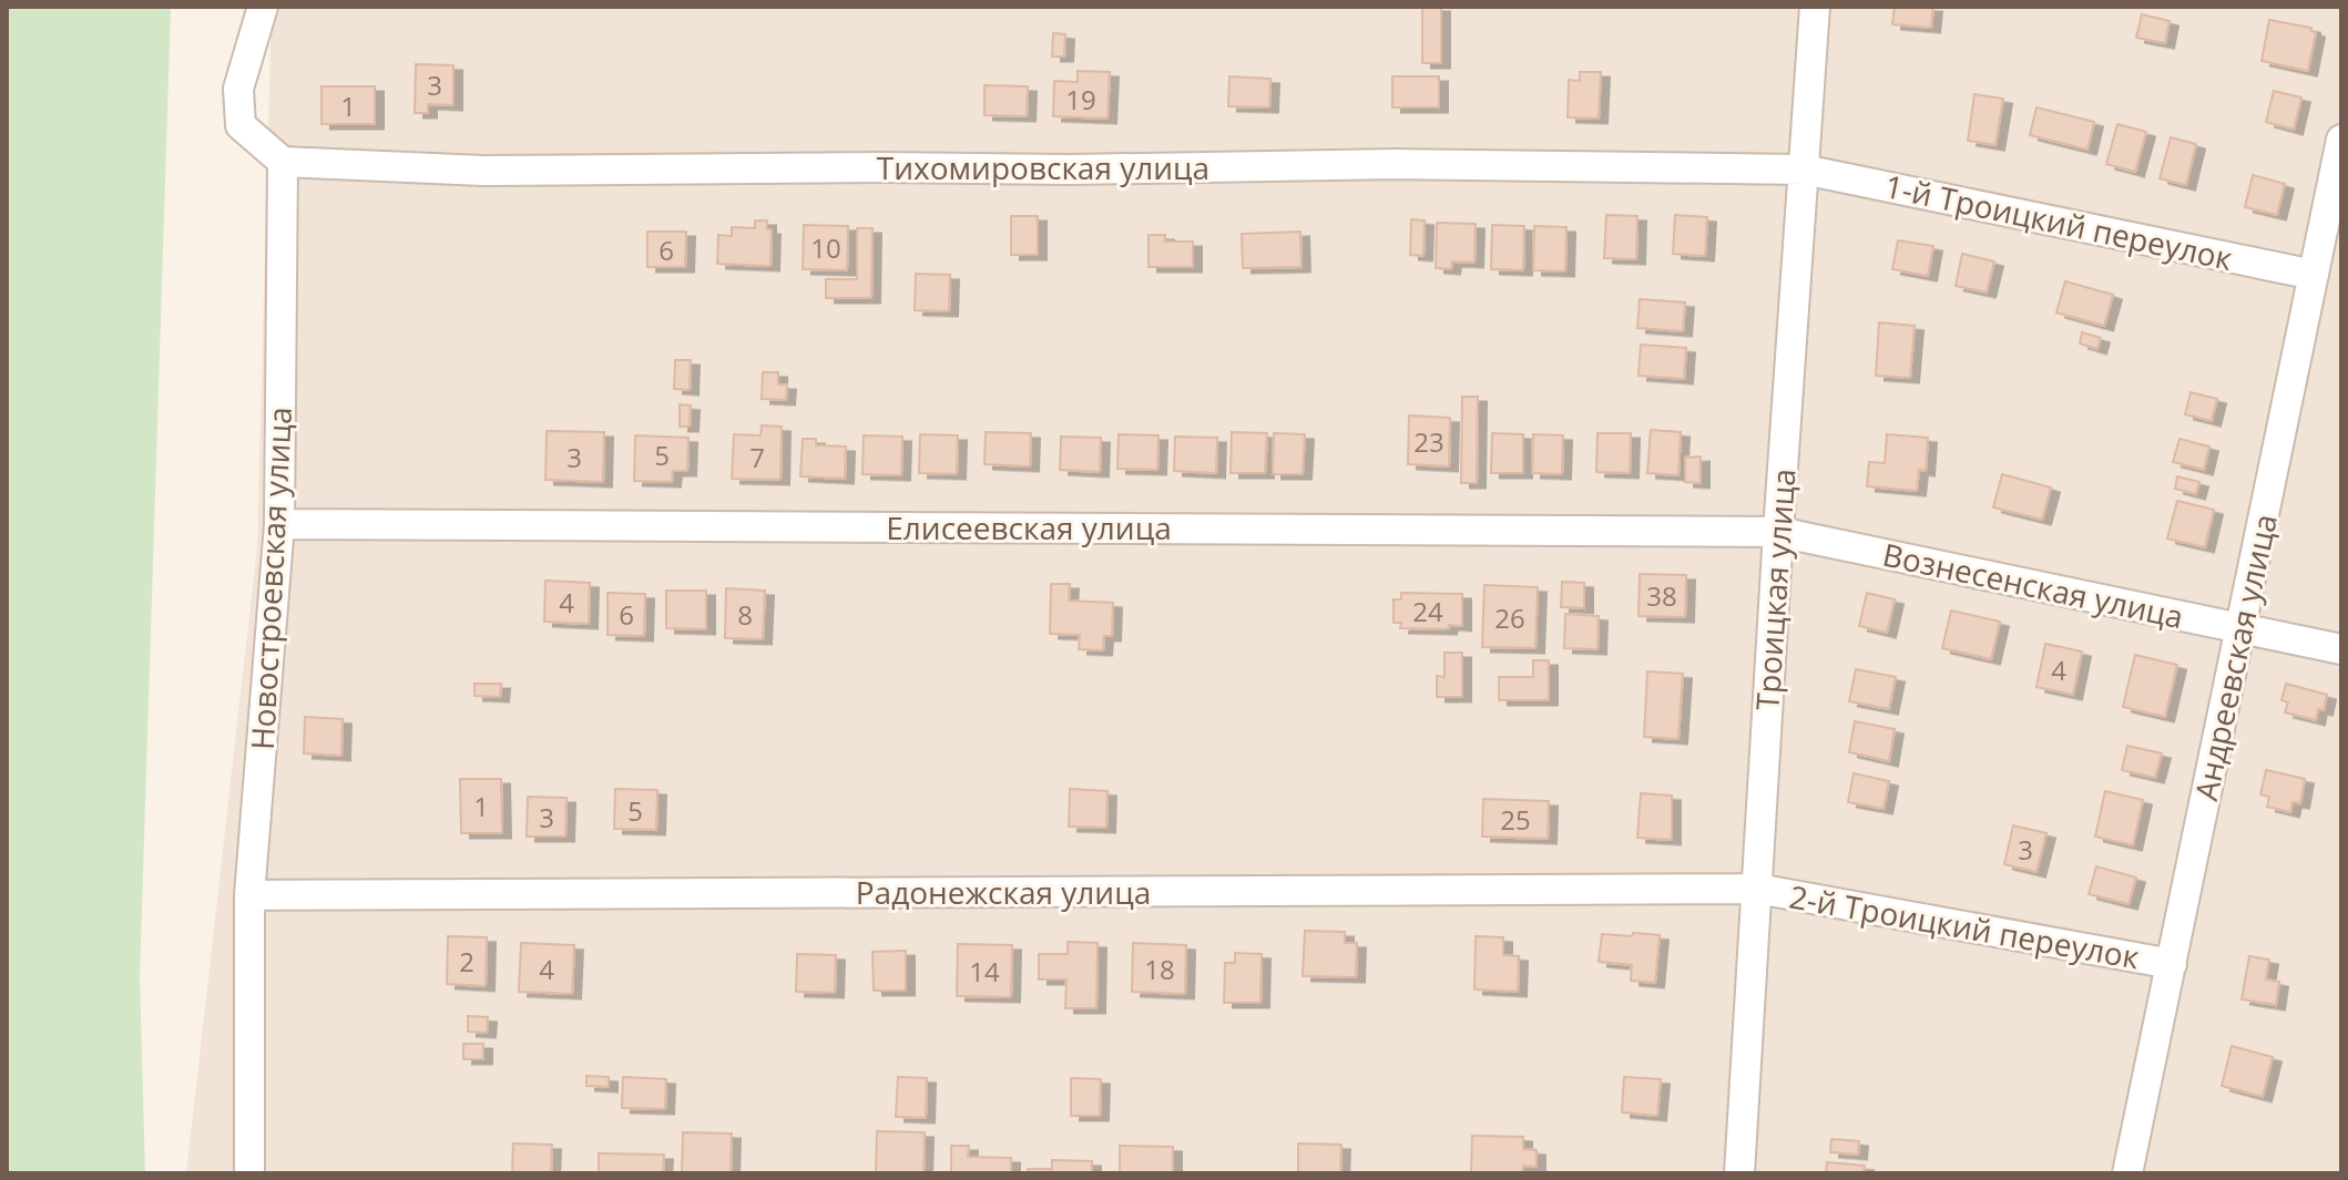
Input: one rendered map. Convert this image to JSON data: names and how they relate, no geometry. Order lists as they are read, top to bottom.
{
  "streets": {
    "street": [
      "Тихомировская улица",
      "1-й Троицкий переулок",
      "Елисеевская улица",
      "Новостроевская улица",
      "Вознесенская улица",
      "Троицкая улица",
      "Андреевская улица",
      "Радонежская улица",
      "2-й Троицкий переулок"
    ]
  },
  "crossings": [
    ["Тихомировская улица", "1-й Троицкий переулок"],
    ["Тихомировская улица", "Новостроевская улица"],
    ["Тихомировская улица", "Троицкая улица"],
    ["1-й Троицкий переулок", "Троицкая улица"],
    ["1-й Троицкий переулок", "Андреевская улица"],
    ["Елисеевская улица", "Новостроевская улица"],
    ["Елисеевская улица", "Вознесенская улица"],
    ["Елисеевская улица", "Троицкая улица"],
    ["Новостроевская улица", "Радонежская улица"],
    ["Вознесенская улица", "Троицкая улица"],
    ["Вознесенская улица", "Андреевская улица"],
    ["Троицкая улица", "Радонежская улица"],
    ["Троицкая улица", "2-й Троицкий переулок"],
    ["Андреевская улица", "2-й Троицкий переулок"],
    ["Радонежская улица", "2-й Троицкий переулок"]
  ],
  "house_numbers": [
    "3",
    "19",
    "1",
    "10",
    "6",
    "23",
    "5",
    "3",
    "7",
    "38",
    "4",
    "24",
    "6",
    "8",
    "26",
    "4",
    "1",
    "5",
    "3",
    "25",
    "3",
    "2",
    "4",
    "18",
    "14"
  ]
}
